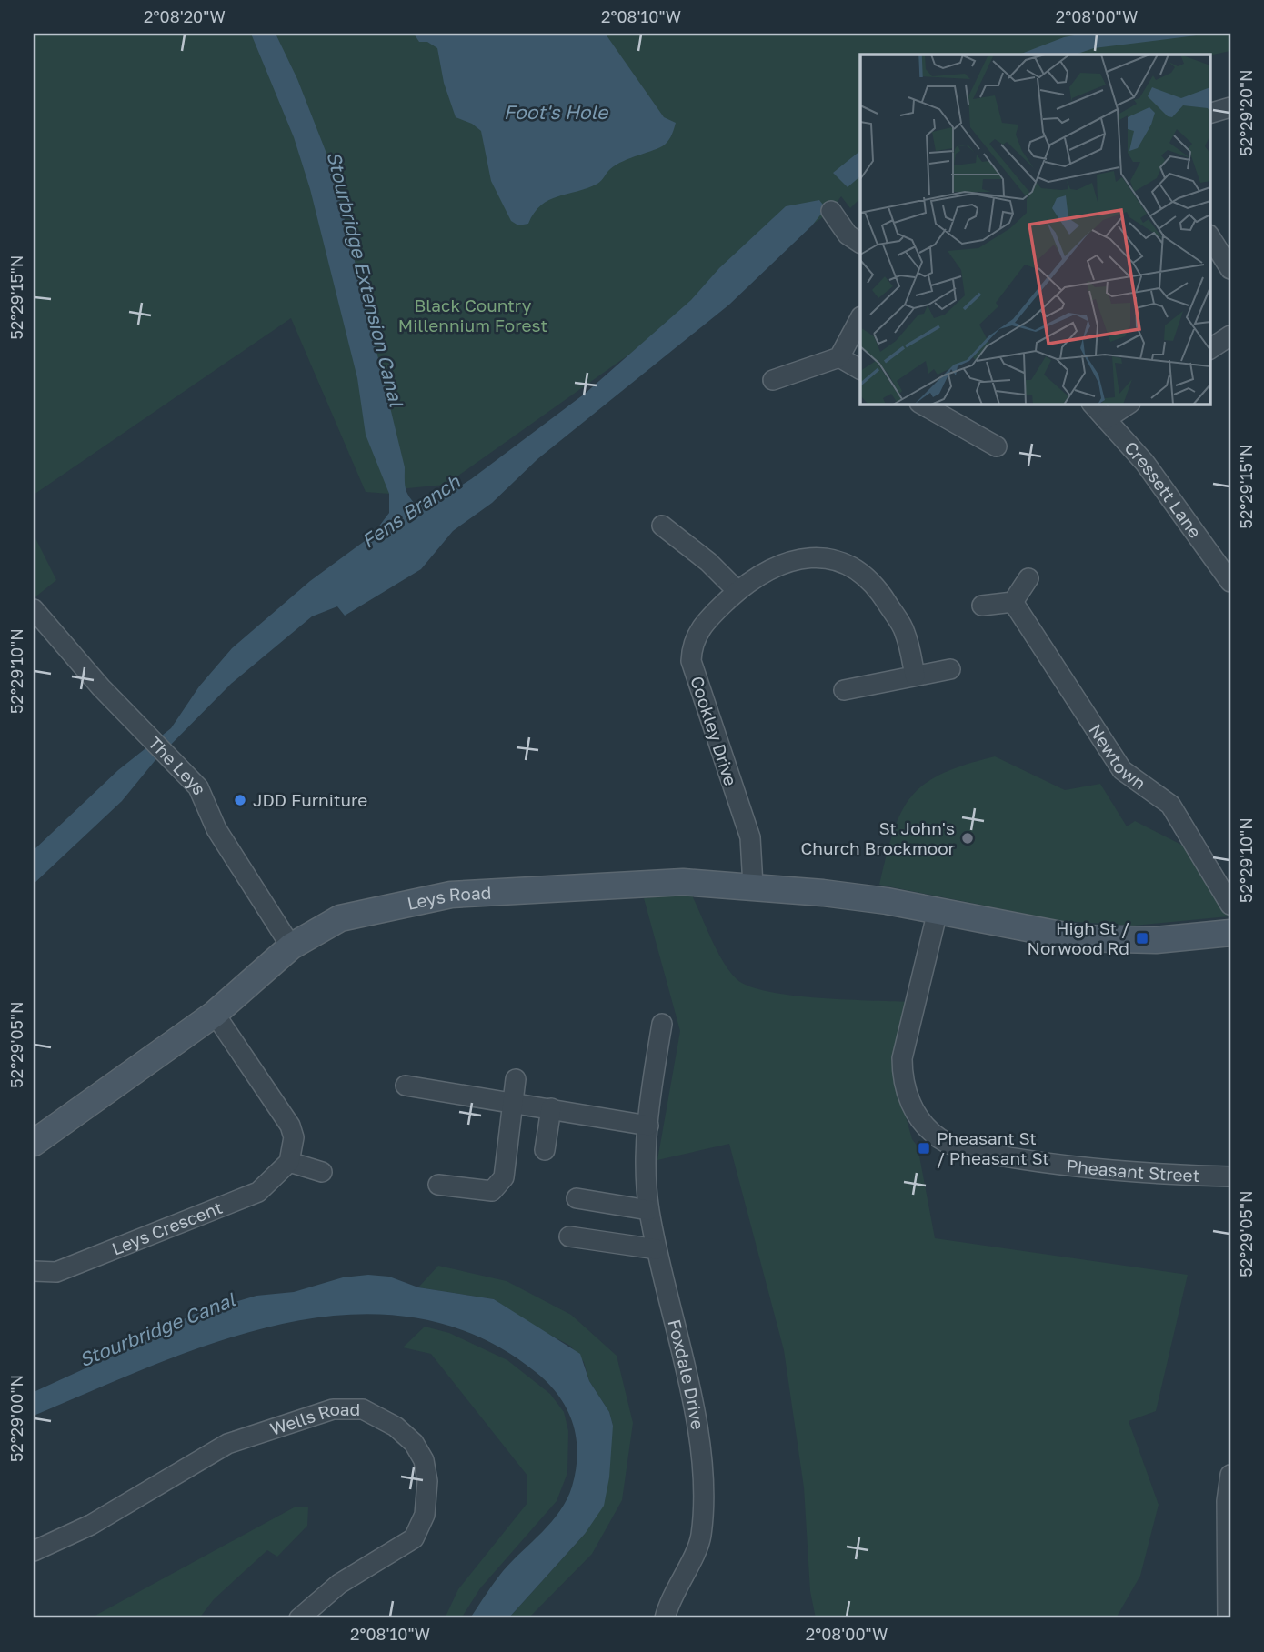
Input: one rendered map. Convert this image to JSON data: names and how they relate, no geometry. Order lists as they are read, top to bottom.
{
  "streets": {
    "main road": ["Leys Road"],
    "street": [
      "Cressett Lane",
      "Cookley Drive",
      "Newtown",
      "The Leys",
      "Pheasant Street",
      "Leys Crescent",
      "Foxdale Drive",
      "Wells Road"
    ]
  },
  "crossings": [
    ["Cookley Drive", "Leys Road"],
    ["The Leys", "Leys Road"],
    ["Leys Road", "Pheasant Street"]
  ],
  "water": [
    "Foot's Hole",
    "Stourbridge Extension Canal",
    "Fens Branch",
    "Stourbridge Canal"
  ],
  "parks": ["Black Country Millennium Forest"],
  "places": {
    "other": ["JDD Furniture", "St John's Church Brockmoor"],
    "transit": ["High St / Norwood Rd", "Pheasant St / Pheasant St"]
  },
  "coordinates": [
    "2°08'20\"W",
    "2°08'10\"W",
    "2°08'00\"W",
    "52°29'20\"N",
    "52°29'15\"N",
    "52°29'10\"N",
    "52°29'05\"N",
    "52°29'00\"N"
  ]
}
